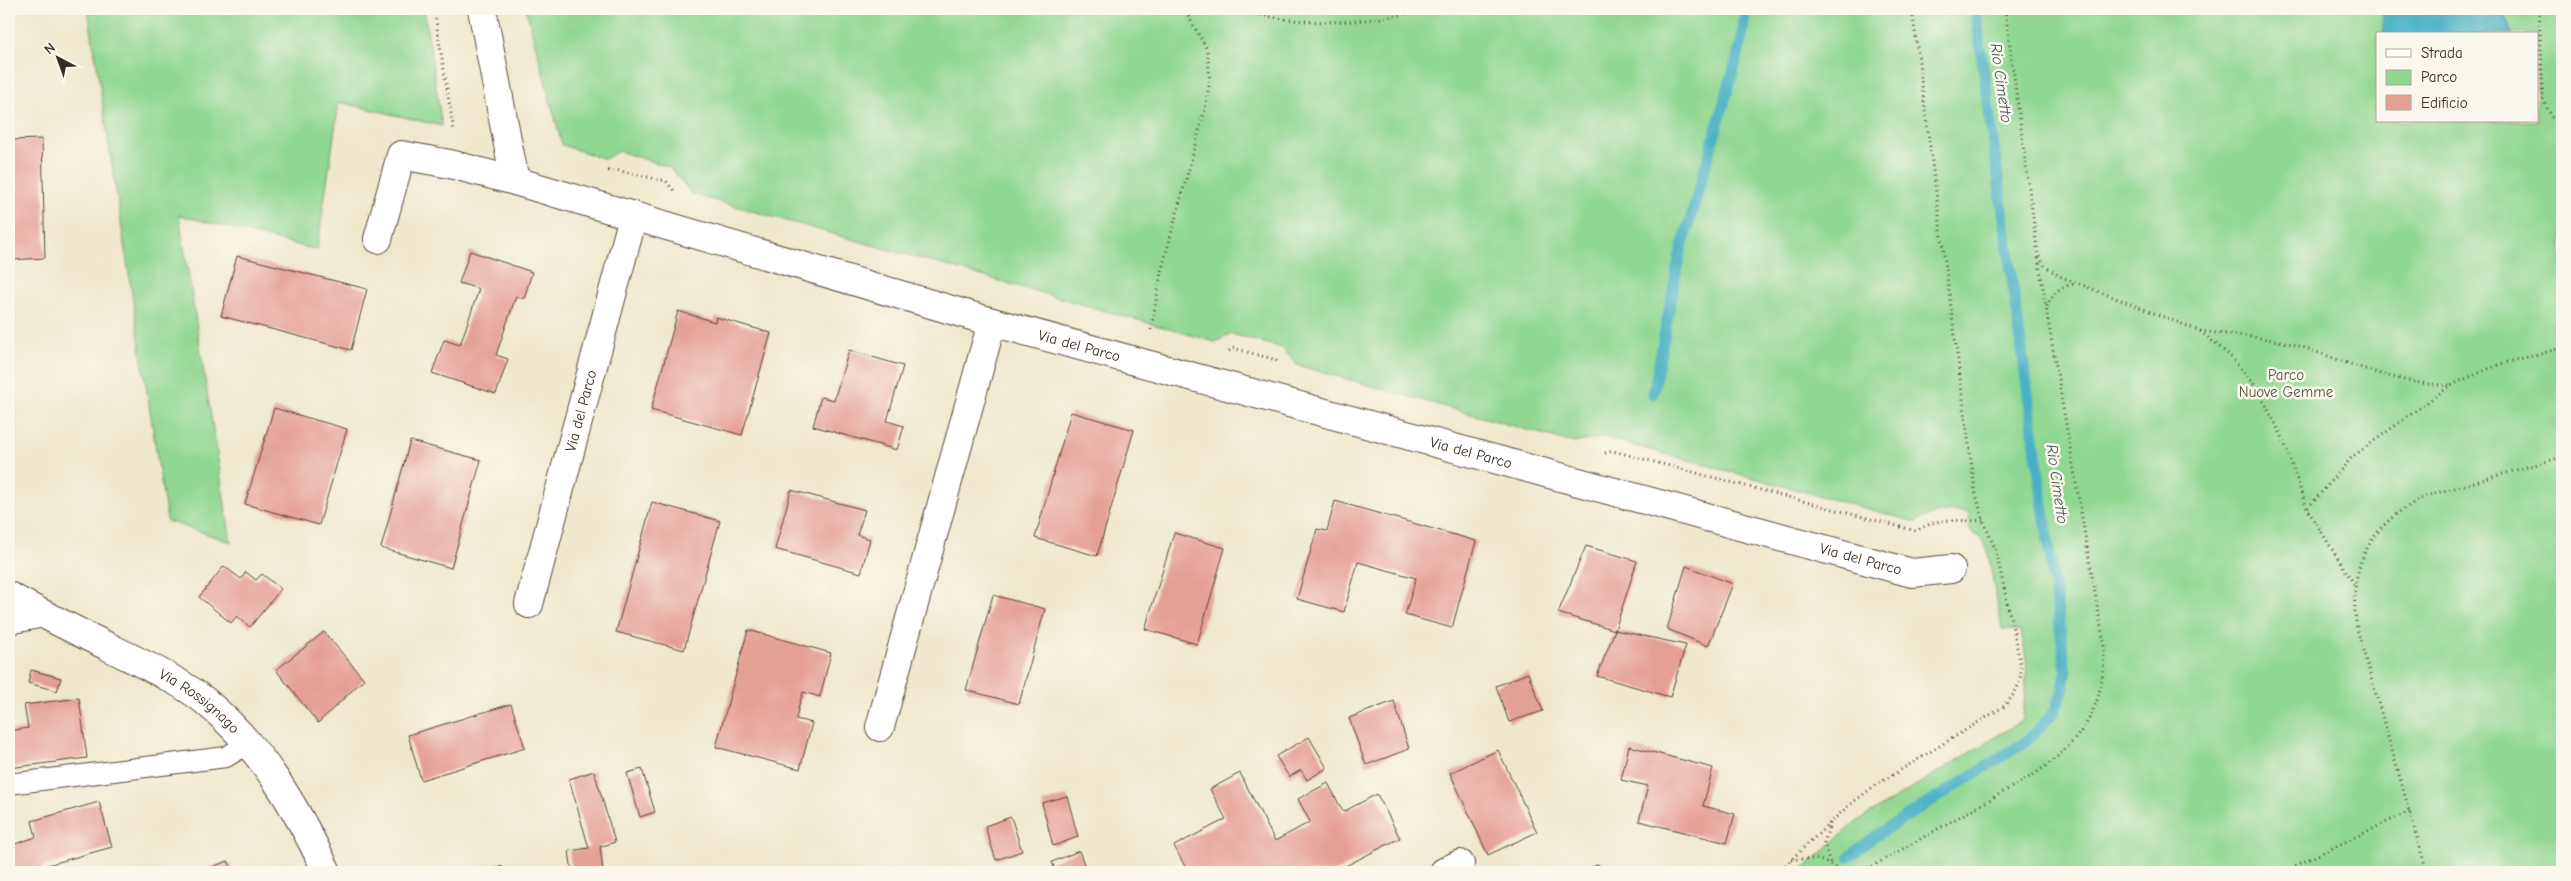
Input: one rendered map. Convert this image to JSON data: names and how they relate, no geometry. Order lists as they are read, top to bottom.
{
  "streets": {
    "street": ["Via del Parco", "Via Rossignago"]
  },
  "water": ["Rio Cimetto"],
  "parks": ["Parco Nuove Gemme"],
  "legend": ["Strada", "Parco", "Edificio"],
  "north": "top left"
}
